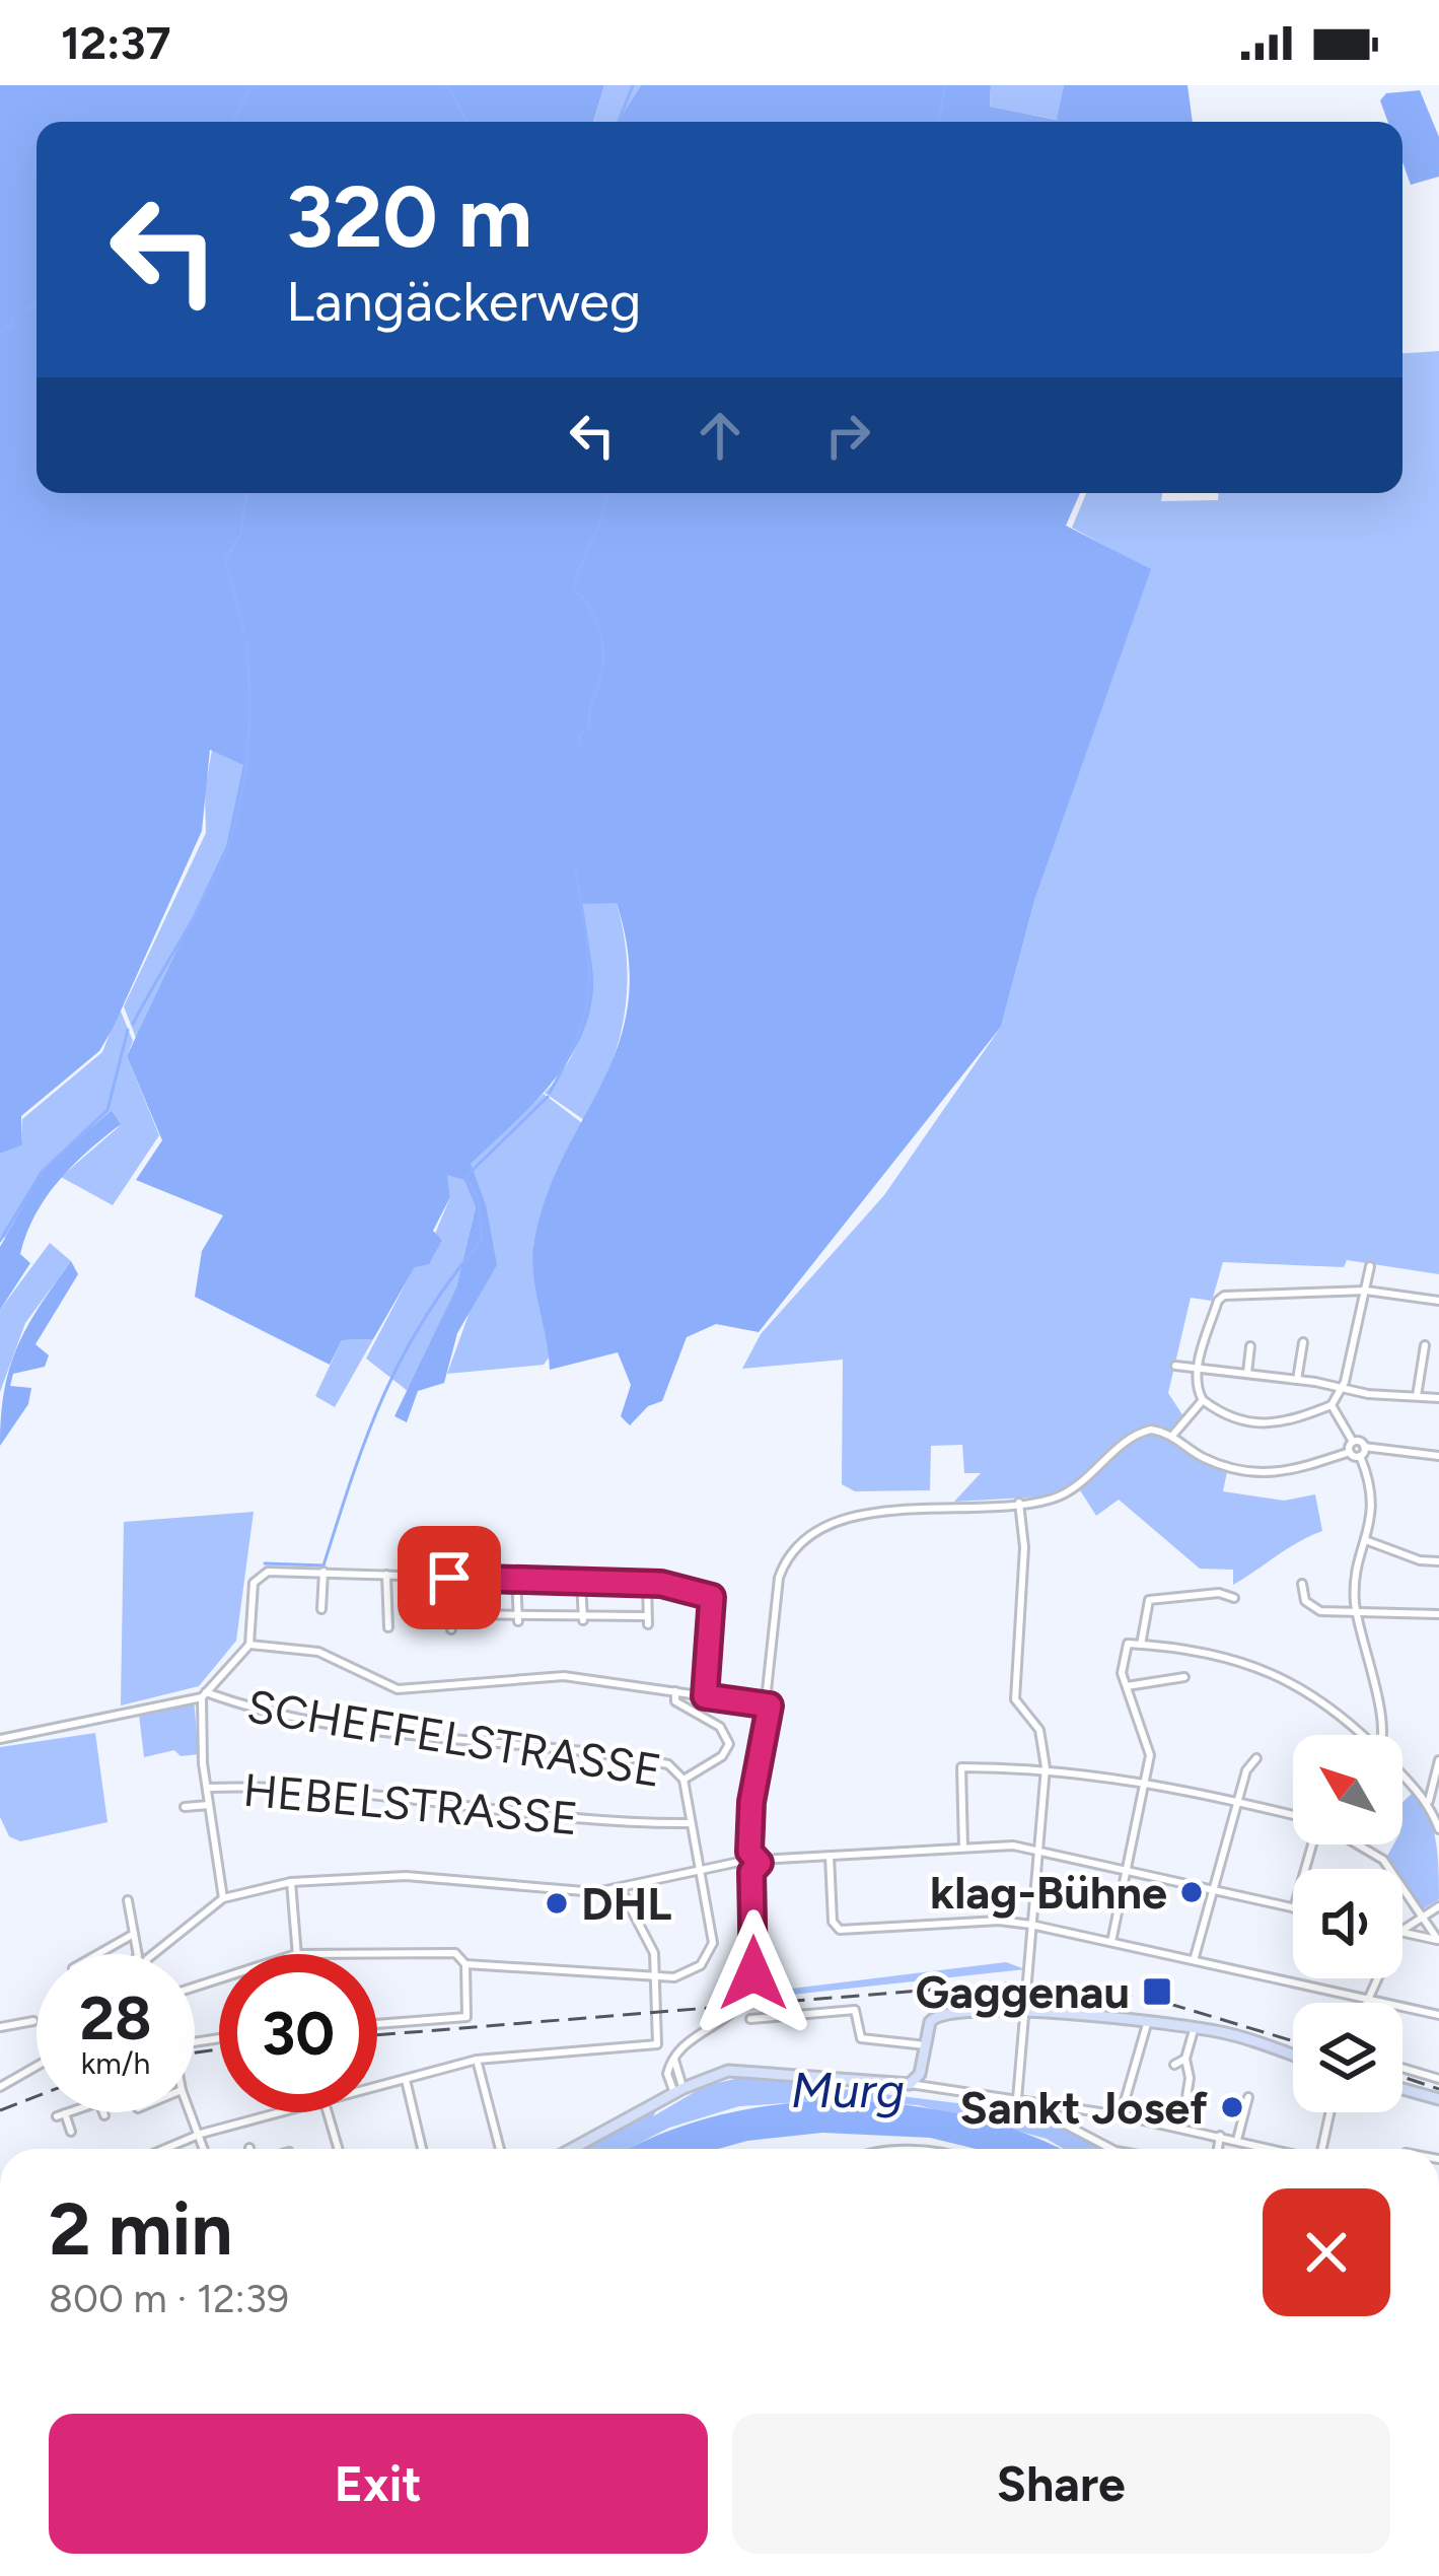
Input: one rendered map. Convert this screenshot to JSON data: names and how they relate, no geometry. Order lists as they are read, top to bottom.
{
  "streets": {
    "street": ["SCHEFFELSTRASSE", "HEBELSTRASSE"]
  },
  "crossings": [
    ["SCHEFFELSTRASSE", "HEBELSTRASSE"]
  ],
  "water": ["Murg"],
  "places": {
    "other": ["klag-Bühne", "DHL", "Sankt Josef"],
    "transit": ["Gaggenau"]
  },
  "north": "top left",
  "page": {
    "status": "12:37",
    "turn": ["320 m", "Langäckerweg"],
    "speed": "28 km/h",
    "limit": "30",
    "heading": ["2 min", "800 m · 12:39"],
    "buttons": ["Exit", "Share"]
  }
}
